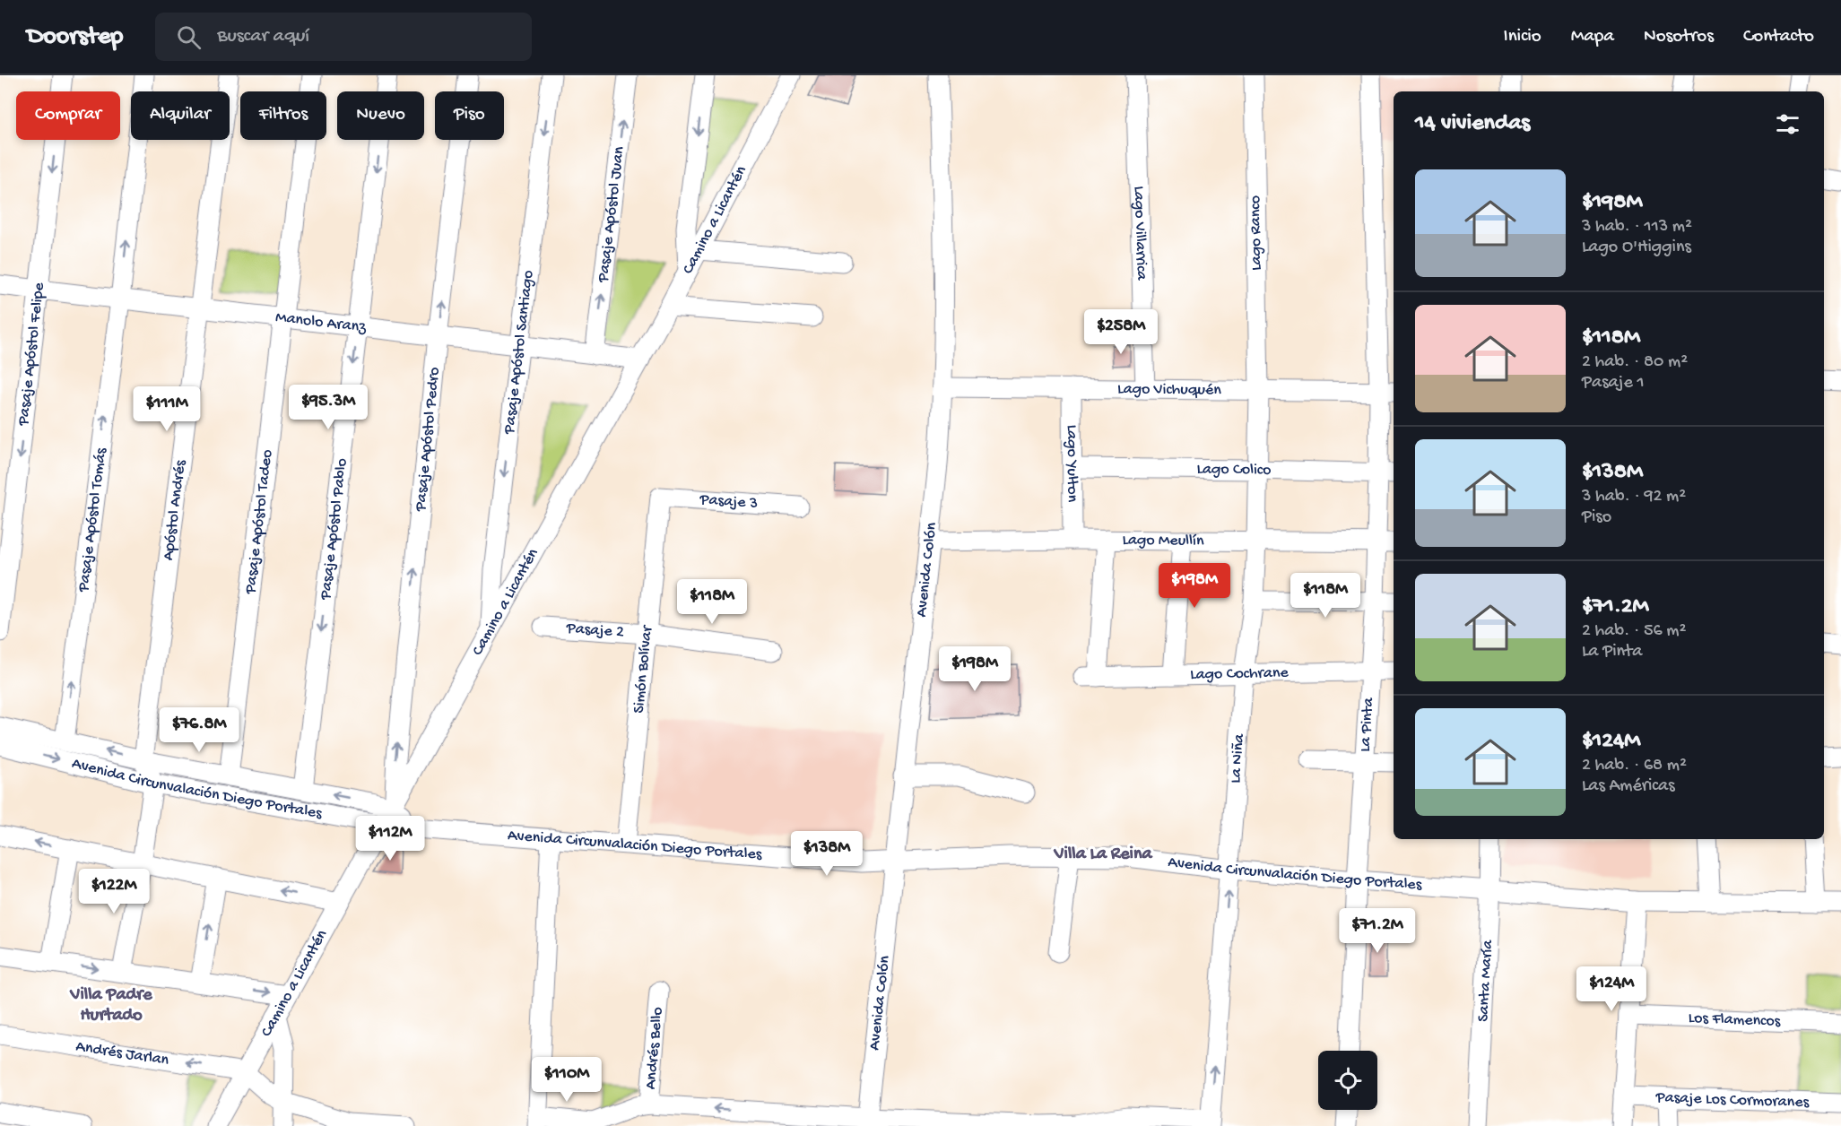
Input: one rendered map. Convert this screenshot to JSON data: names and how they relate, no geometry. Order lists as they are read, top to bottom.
{
  "streets": {
    "street": [
      "Pasaje Apóstol Juan",
      "Camino a Licantén",
      "Lago Villarrica",
      "Lago Ranco",
      "Manolo Aranz",
      "Pasaje Apóstol Santiago",
      "Pasaje Apóstol Felipe",
      "Lago Vichuquén",
      "Pasaje Apóstol Pedro",
      "Lago Yulton",
      "Lago Colico",
      "Pasaje 3",
      "Apóstol Andrés",
      "Pasaje Apóstol Tomás",
      "Pasaje Apóstol Tadeo",
      "Pasaje Apóstol Pablo",
      "Lago Meullín",
      "Avenida Colón",
      "Pasaje 2",
      "Simón Bolívar",
      "Lago Cochrane",
      "La Pinta",
      "La Niña",
      "Avenida Circunvalación Diego Portales",
      "Santa María",
      "Los Flamencos",
      "Andrés Bello",
      "Andrés Jarlan",
      "Pasaje Los Cormoranes"
    ]
  },
  "crossings": [
    ["Pasaje Apóstol Juan", "Manolo Aranz"],
    ["Camino a Licantén", "Manolo Aranz"],
    ["Camino a Licantén", "Pasaje Apóstol Santiago"],
    ["Camino a Licantén", "Pasaje Apóstol Pedro"],
    ["Camino a Licantén", "Avenida Circunvalación Diego Portales"],
    ["Camino a Licantén", "Andrés Jarlan"],
    ["Lago Villarrica", "Lago Vichuquén"],
    ["Lago Ranco", "Lago Vichuquén"],
    ["Lago Ranco", "La Niña"],
    ["Manolo Aranz", "Pasaje Apóstol Santiago"],
    ["Manolo Aranz", "Pasaje Apóstol Felipe"],
    ["Manolo Aranz", "Pasaje Apóstol Pedro"],
    ["Manolo Aranz", "Apóstol Andrés"],
    ["Manolo Aranz", "Pasaje Apóstol Tomás"],
    ["Manolo Aranz", "Pasaje Apóstol Tadeo"],
    ["Manolo Aranz", "Pasaje Apóstol Pablo"],
    ["Lago Vichuquén", "Lago Yulton"],
    ["Lago Vichuquén", "Avenida Colón"],
    ["Lago Vichuquén", "La Pinta"],
    ["Lago Vichuquén", "La Niña"],
    ["Pasaje Apóstol Pedro", "Avenida Circunvalación Diego Portales"],
    ["Lago Yulton", "Lago Colico"],
    ["Lago Yulton", "Lago Meullín"],
    ["Lago Colico", "La Pinta"],
    ["Lago Colico", "La Niña"],
    ["Pasaje 3", "Simón Bolívar"],
    ["Apóstol Andrés", "Avenida Circunvalación Diego Portales"],
    ["Pasaje Apóstol Tomás", "Avenida Circunvalación Diego Portales"],
    ["Pasaje Apóstol Tadeo", "Avenida Circunvalación Diego Portales"],
    ["Pasaje Apóstol Pablo", "Avenida Circunvalación Diego Portales"],
    ["Lago Meullín", "Avenida Colón"],
    ["Lago Meullín", "Lago Cochrane"],
    ["Lago Meullín", "La Pinta"],
    ["Lago Meullín", "La Niña"],
    ["Avenida Colón", "Avenida Circunvalación Diego Portales"],
    ["Avenida Colón", "Andrés Bello"],
    ["Pasaje 2", "Simón Bolívar"],
    ["Simón Bolívar", "Avenida Circunvalación Diego Portales"],
    ["Lago Cochrane", "La Pinta"],
    ["Lago Cochrane", "La Niña"],
    ["La Pinta", "Avenida Circunvalación Diego Portales"],
    ["La Niña", "Avenida Circunvalación Diego Portales"],
    ["La Niña", "Andrés Bello"],
    ["Avenida Circunvalación Diego Portales", "Santa María"]
  ],
  "one_way": [
    "Pasaje Apóstol Felipe",
    "Pasaje Apóstol Pedro",
    "Pasaje Apóstol Tomás",
    "Pasaje Apóstol Pablo"
  ],
  "districts": ["Villa La Reina", "Villa Padre Hurtado"],
  "page": {
    "header": "Doorstep",
    "search": "Buscar aquí",
    "nav": [
      "Inicio",
      "Mapa",
      "Nosotros",
      "Contacto"
    ],
    "chip": [
      "Comprar",
      "Alquilar",
      "Filtros",
      "Nuevo",
      "Piso"
    ],
    "heading": "14 viviendas",
    "list": [
      {
        "name": "$198M",
        "note": "3 hab. · 113 m² · Lago O'Higgins"
      },
      {
        "name": "$118M",
        "note": "2 hab. · 80 m² · Pasaje 1"
      },
      {
        "name": "$138M",
        "note": "3 hab. · 92 m² · Piso"
      },
      {
        "name": "$71.2M",
        "note": "2 hab. · 56 m² · La Pinta"
      },
      {
        "name": "$124M",
        "note": "2 hab. · 68 m² · Las Américas"
      }
    ],
    "price": [
      "$258M",
      "$95.3M",
      "$111M",
      "$198M",
      "$118M",
      "$118M",
      "$198M",
      "$76.8M",
      "$112M",
      "$138M",
      "$122M",
      "$71.2M",
      "$124M",
      "$110M"
    ]
  }
}
